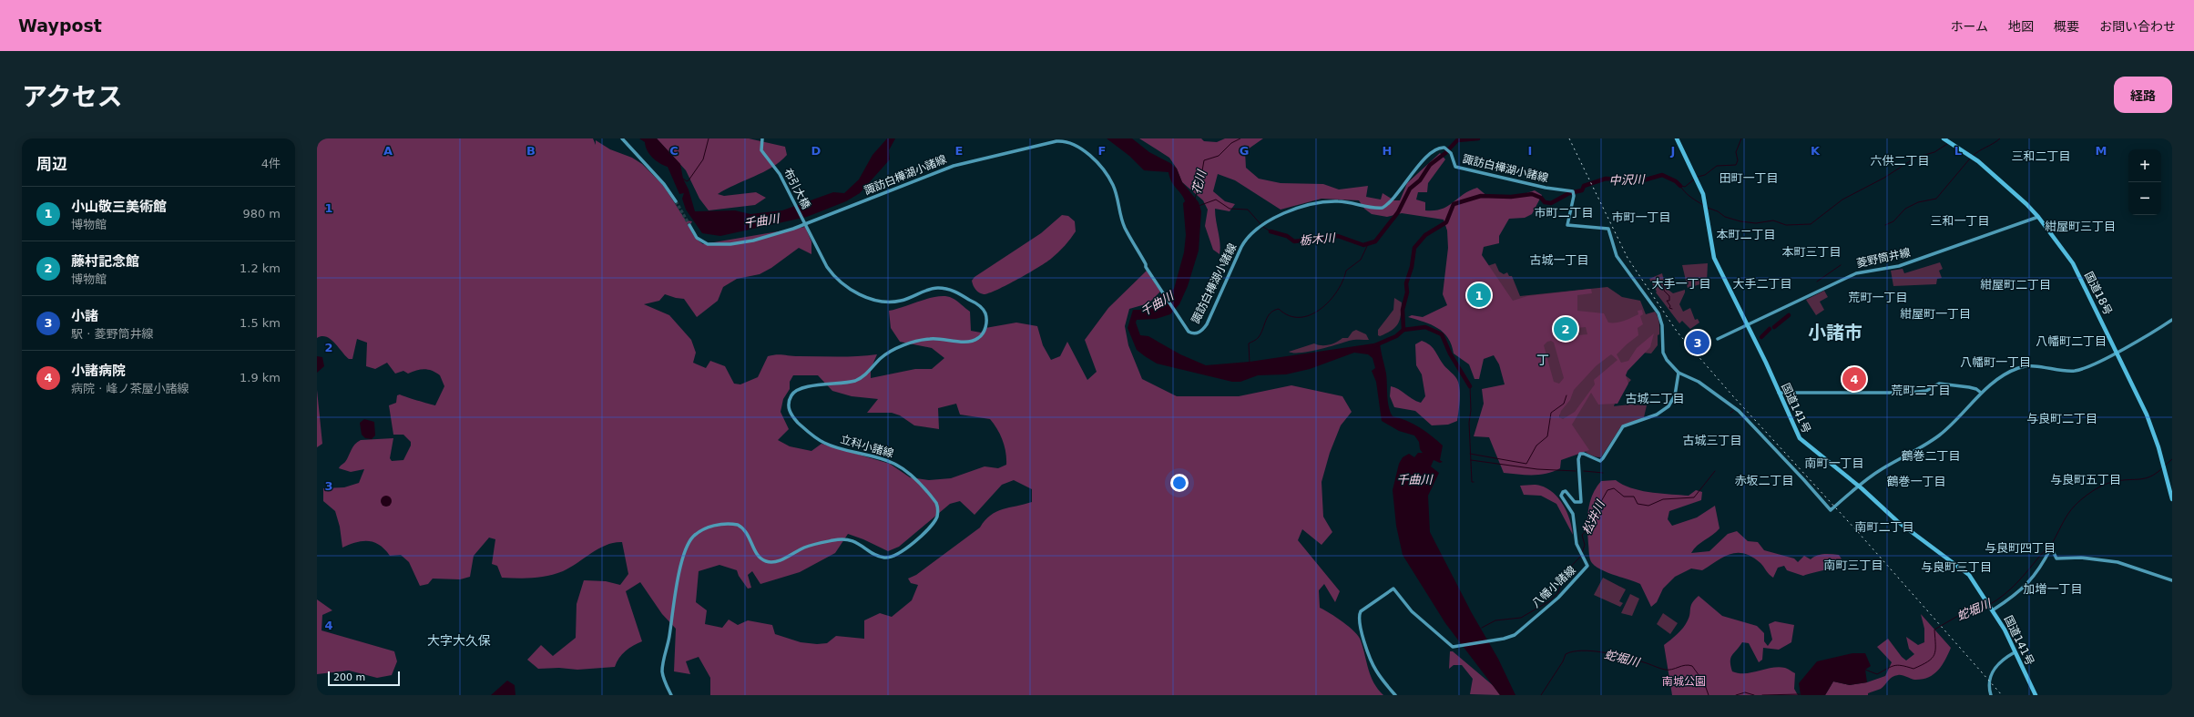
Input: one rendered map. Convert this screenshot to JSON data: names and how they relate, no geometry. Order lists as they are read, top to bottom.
{
  "streets": {
    "highway": ["国道18号", "国道141号"],
    "main road": [
      "諏訪白樺湖小諸線",
      "布引大橋",
      "菱野筒井線",
      "立科小諸線",
      "八幡小諸線"
    ]
  },
  "crossings": [
    ["諏訪白樺湖小諸線", "国道18号"],
    ["諏訪白樺湖小諸線", "国道141号"],
    ["諏訪白樺湖小諸線", "八幡小諸線"],
    ["布引大橋", "立科小諸線"],
    ["菱野筒井線", "国道18号"],
    ["菱野筒井線", "国道141号"]
  ],
  "districts": [
    "三和二丁目",
    "六供二丁目",
    "田町一丁目",
    "市町二丁目",
    "市町一丁目",
    "三和一丁目",
    "紺屋町三丁目",
    "本町二丁目",
    "本町三丁目",
    "古城一丁目",
    "大手一丁目",
    "大手二丁目",
    "紺屋町二丁目",
    "荒町一丁目",
    "紺屋町一丁目",
    "小諸市",
    "八幡町二丁目",
    "丁",
    "八幡町一丁目",
    "荒町二丁目",
    "古城二丁目",
    "与良町二丁目",
    "古城三丁目",
    "鶴巻二丁目",
    "南町一丁目",
    "与良町五丁目",
    "赤坂二丁目",
    "鶴巻一丁目",
    "南町二丁目",
    "与良町四丁目",
    "南町三丁目",
    "与良町三丁目",
    "加増一丁目",
    "大字大久保"
  ],
  "water": [
    "中沢川",
    "花川",
    "千曲川",
    "栃木川",
    "松井川",
    "蛇堀川"
  ],
  "parks": ["南城公園"],
  "scale_bar": "200 m",
  "page": {
    "header": "Waypost",
    "nav": [
      "ホーム",
      "地図",
      "概要",
      "お問い合わせ"
    ],
    "title": "アクセス",
    "buttons": "経路",
    "heading": ["周辺", "4件"],
    "map_buttons": ["+", "−"],
    "list": [
      {
        "mark": "1",
        "name": "小山敬三美術館",
        "note": "博物館",
        "value": "980 m"
      },
      {
        "mark": "2",
        "name": "藤村記念館",
        "note": "博物館",
        "value": "1.2 km"
      },
      {
        "mark": "3",
        "name": "小諸",
        "note": "駅 · 菱野筒井線",
        "value": "1.5 km"
      },
      {
        "mark": "4",
        "name": "小諸病院",
        "note": "病院 · 峰ノ茶屋小諸線",
        "value": "1.9 km"
      }
    ],
    "pins": [
      "1",
      "2",
      "3",
      "4"
    ],
    "scale": "200 m"
  },
  "grid": {
    "columns": [
      "A",
      "B",
      "C",
      "D",
      "E",
      "F",
      "G",
      "H",
      "I",
      "J",
      "K",
      "L",
      "M"
    ],
    "rows": [
      "1",
      "2",
      "3",
      "4"
    ]
  }
}
